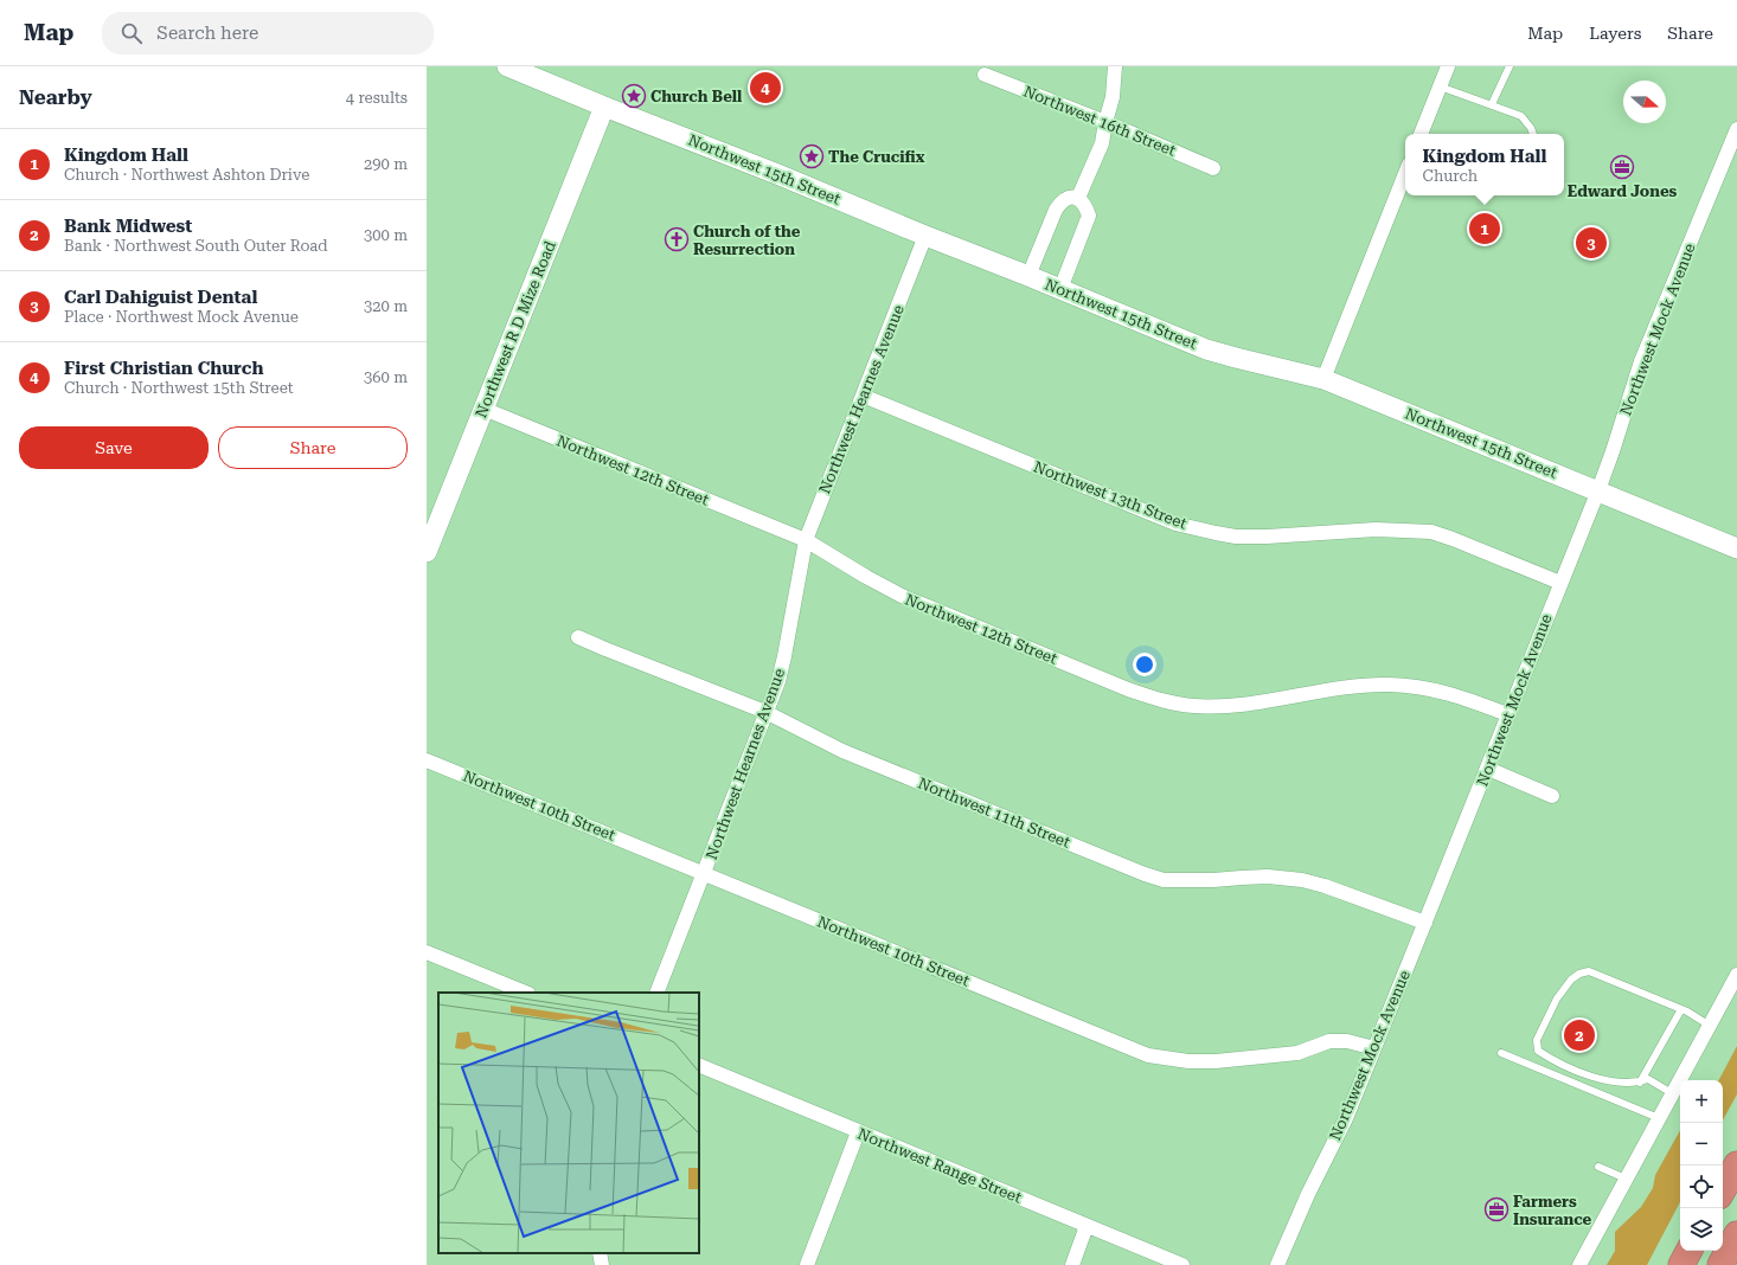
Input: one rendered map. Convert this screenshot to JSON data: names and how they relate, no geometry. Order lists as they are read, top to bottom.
{
  "streets": {
    "street": [
      "Northwest 16th Street",
      "Northwest 15th Street",
      "Northwest R D Mize Road",
      "Northwest Mock Avenue",
      "Northwest Hearnes Avenue",
      "Northwest 12th Street",
      "Northwest 13th Street",
      "Northwest 10th Street",
      "Northwest 11th Street",
      "Northwest Range Street"
    ]
  },
  "crossings": [
    ["Northwest 15th Street", "Northwest R D Mize Road"],
    ["Northwest 15th Street", "Northwest Mock Avenue"],
    ["Northwest 15th Street", "Northwest Hearnes Avenue"],
    ["Northwest R D Mize Road", "Northwest 12th Street"],
    ["Northwest Mock Avenue", "Northwest 12th Street"],
    ["Northwest Mock Avenue", "Northwest 13th Street"],
    ["Northwest Mock Avenue", "Northwest 10th Street"],
    ["Northwest Mock Avenue", "Northwest 11th Street"],
    ["Northwest Hearnes Avenue", "Northwest 12th Street"],
    ["Northwest Hearnes Avenue", "Northwest 13th Street"],
    ["Northwest Hearnes Avenue", "Northwest 10th Street"],
    ["Northwest Hearnes Avenue", "Northwest 11th Street"]
  ],
  "places": {
    "place": ["Church Bell", "The Crucifix"],
    "office": ["Edward Jones", "Farmers Insurance"],
    "church": ["Church of the Resurrection"]
  },
  "north": "right",
  "page": {
    "header": "Map",
    "search": "Search here",
    "nav": ["Map", "Layers", "Share"],
    "heading": ["Nearby", "4 results"],
    "pins": [
      "4",
      "1",
      "3",
      "2"
    ],
    "list": [
      {
        "mark": "1",
        "name": "Kingdom Hall",
        "note": "Church · Northwest Ashton Drive",
        "value": "290 m"
      },
      {
        "mark": "2",
        "name": "Bank Midwest",
        "note": "Bank · Northwest South Outer Road",
        "value": "300 m"
      },
      {
        "mark": "3",
        "name": "Carl Dahiguist Dental",
        "note": "Place · Northwest Mock Avenue",
        "value": "320 m"
      },
      {
        "mark": "4",
        "name": "First Christian Church",
        "note": "Church · Northwest 15th Street",
        "value": "360 m"
      }
    ],
    "popup": ["Kingdom Hall", "Church"],
    "buttons": ["Save", "Share"],
    "map_buttons": ["+", "−"]
  }
}
